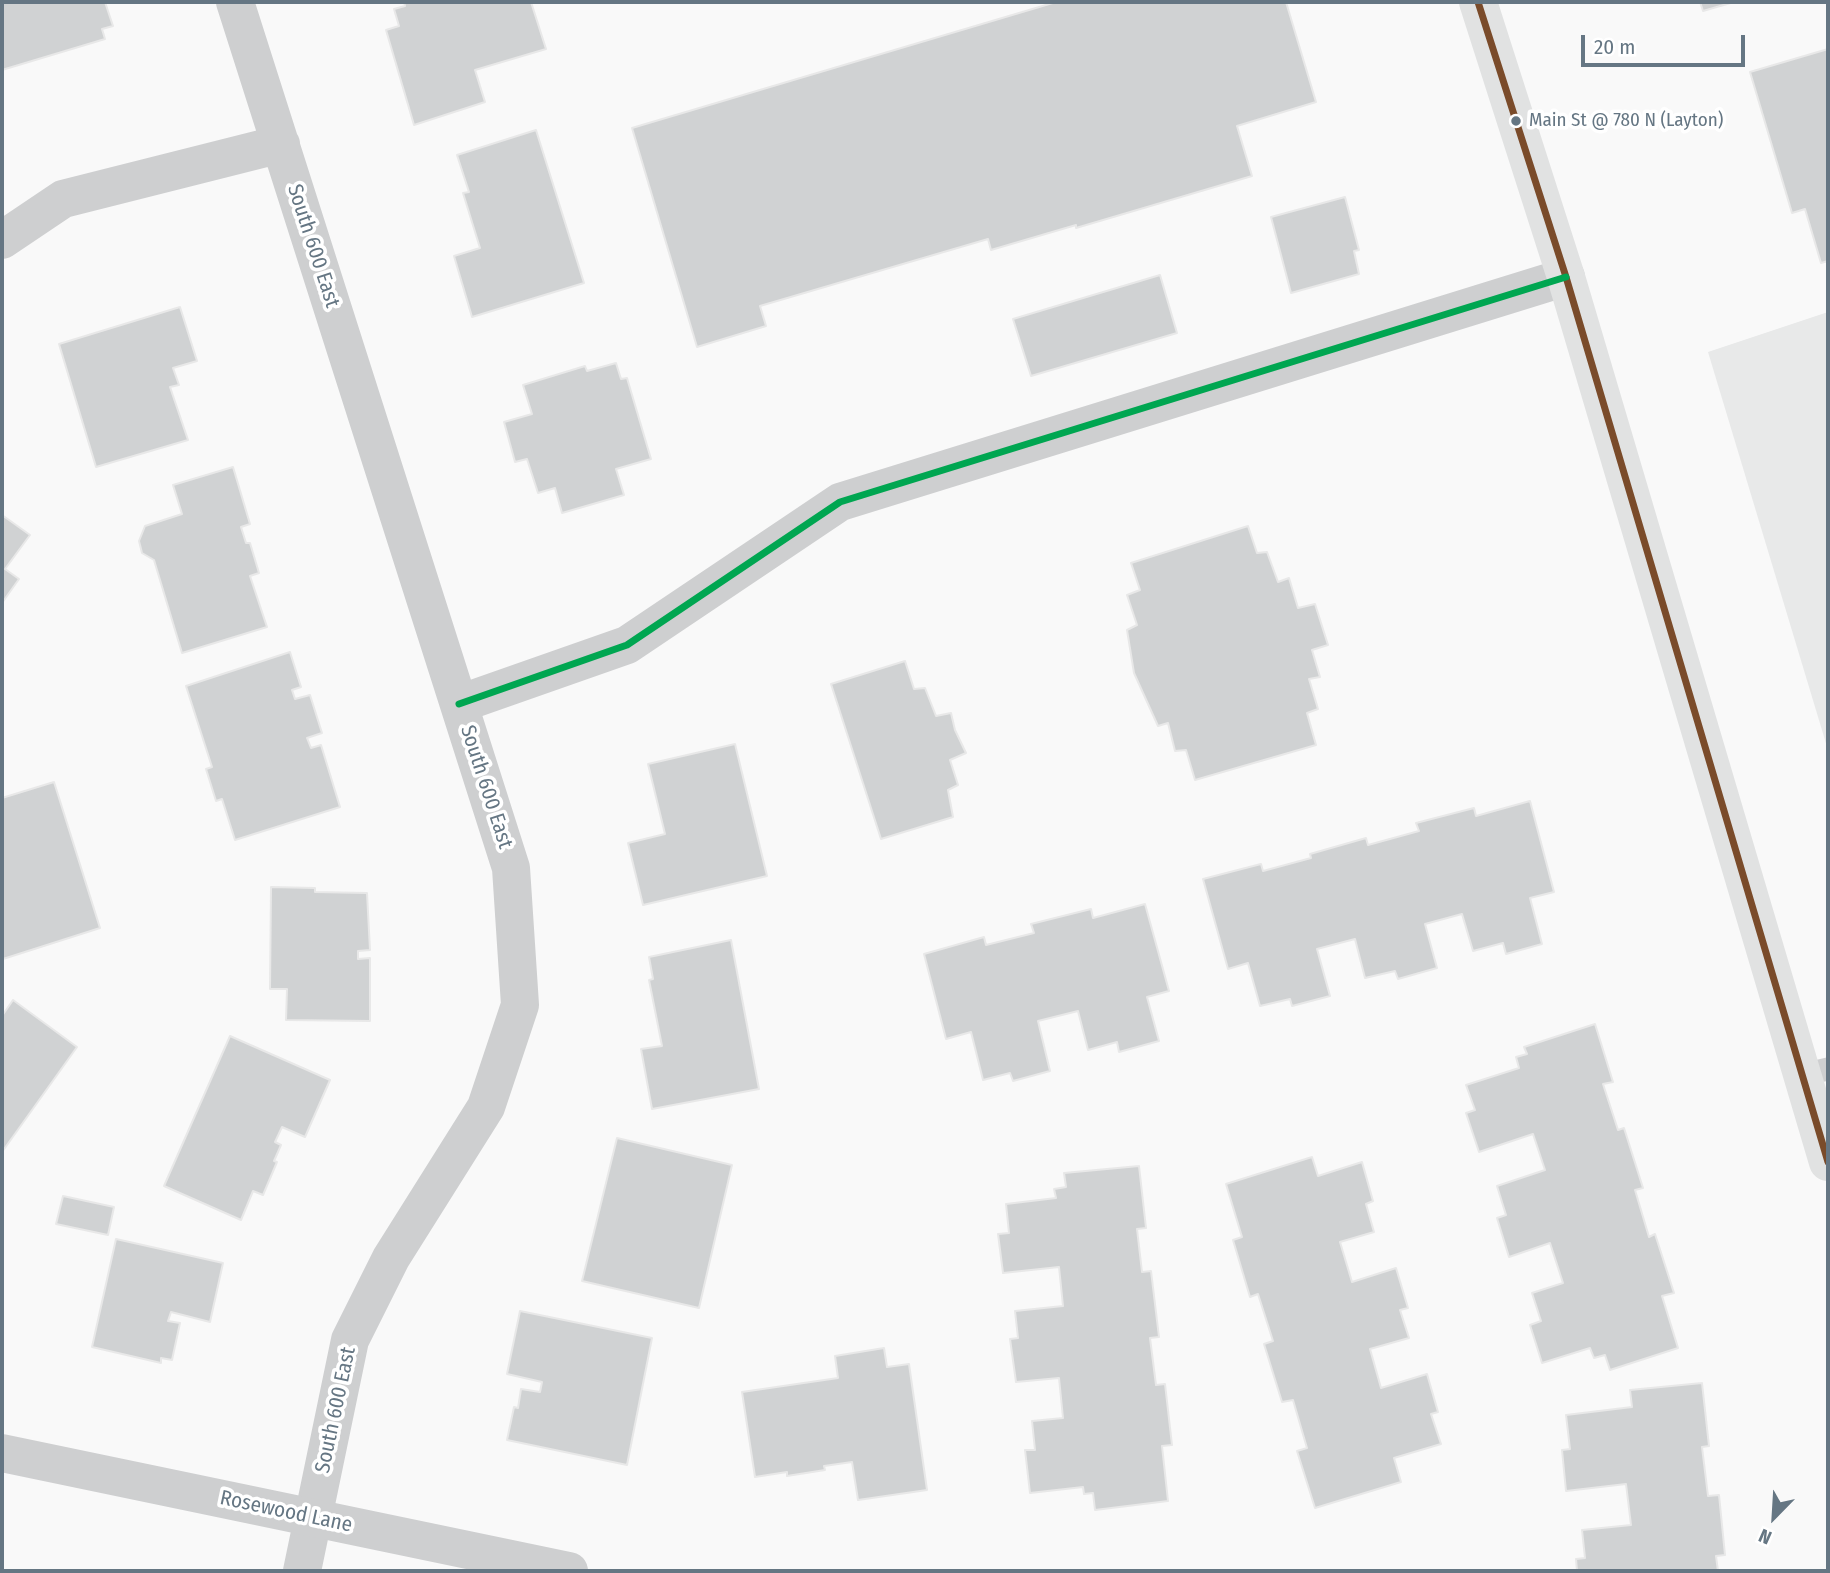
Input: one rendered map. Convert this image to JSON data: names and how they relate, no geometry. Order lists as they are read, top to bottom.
{
  "streets": {
    "street": ["South 600 East", "Rosewood Lane"]
  },
  "crossings": [
    ["South 600 East", "Rosewood Lane"]
  ],
  "places": ["Main St @ 780 N (Layton)"],
  "scale_bar": "20 m",
  "north": "bottom left"
}
